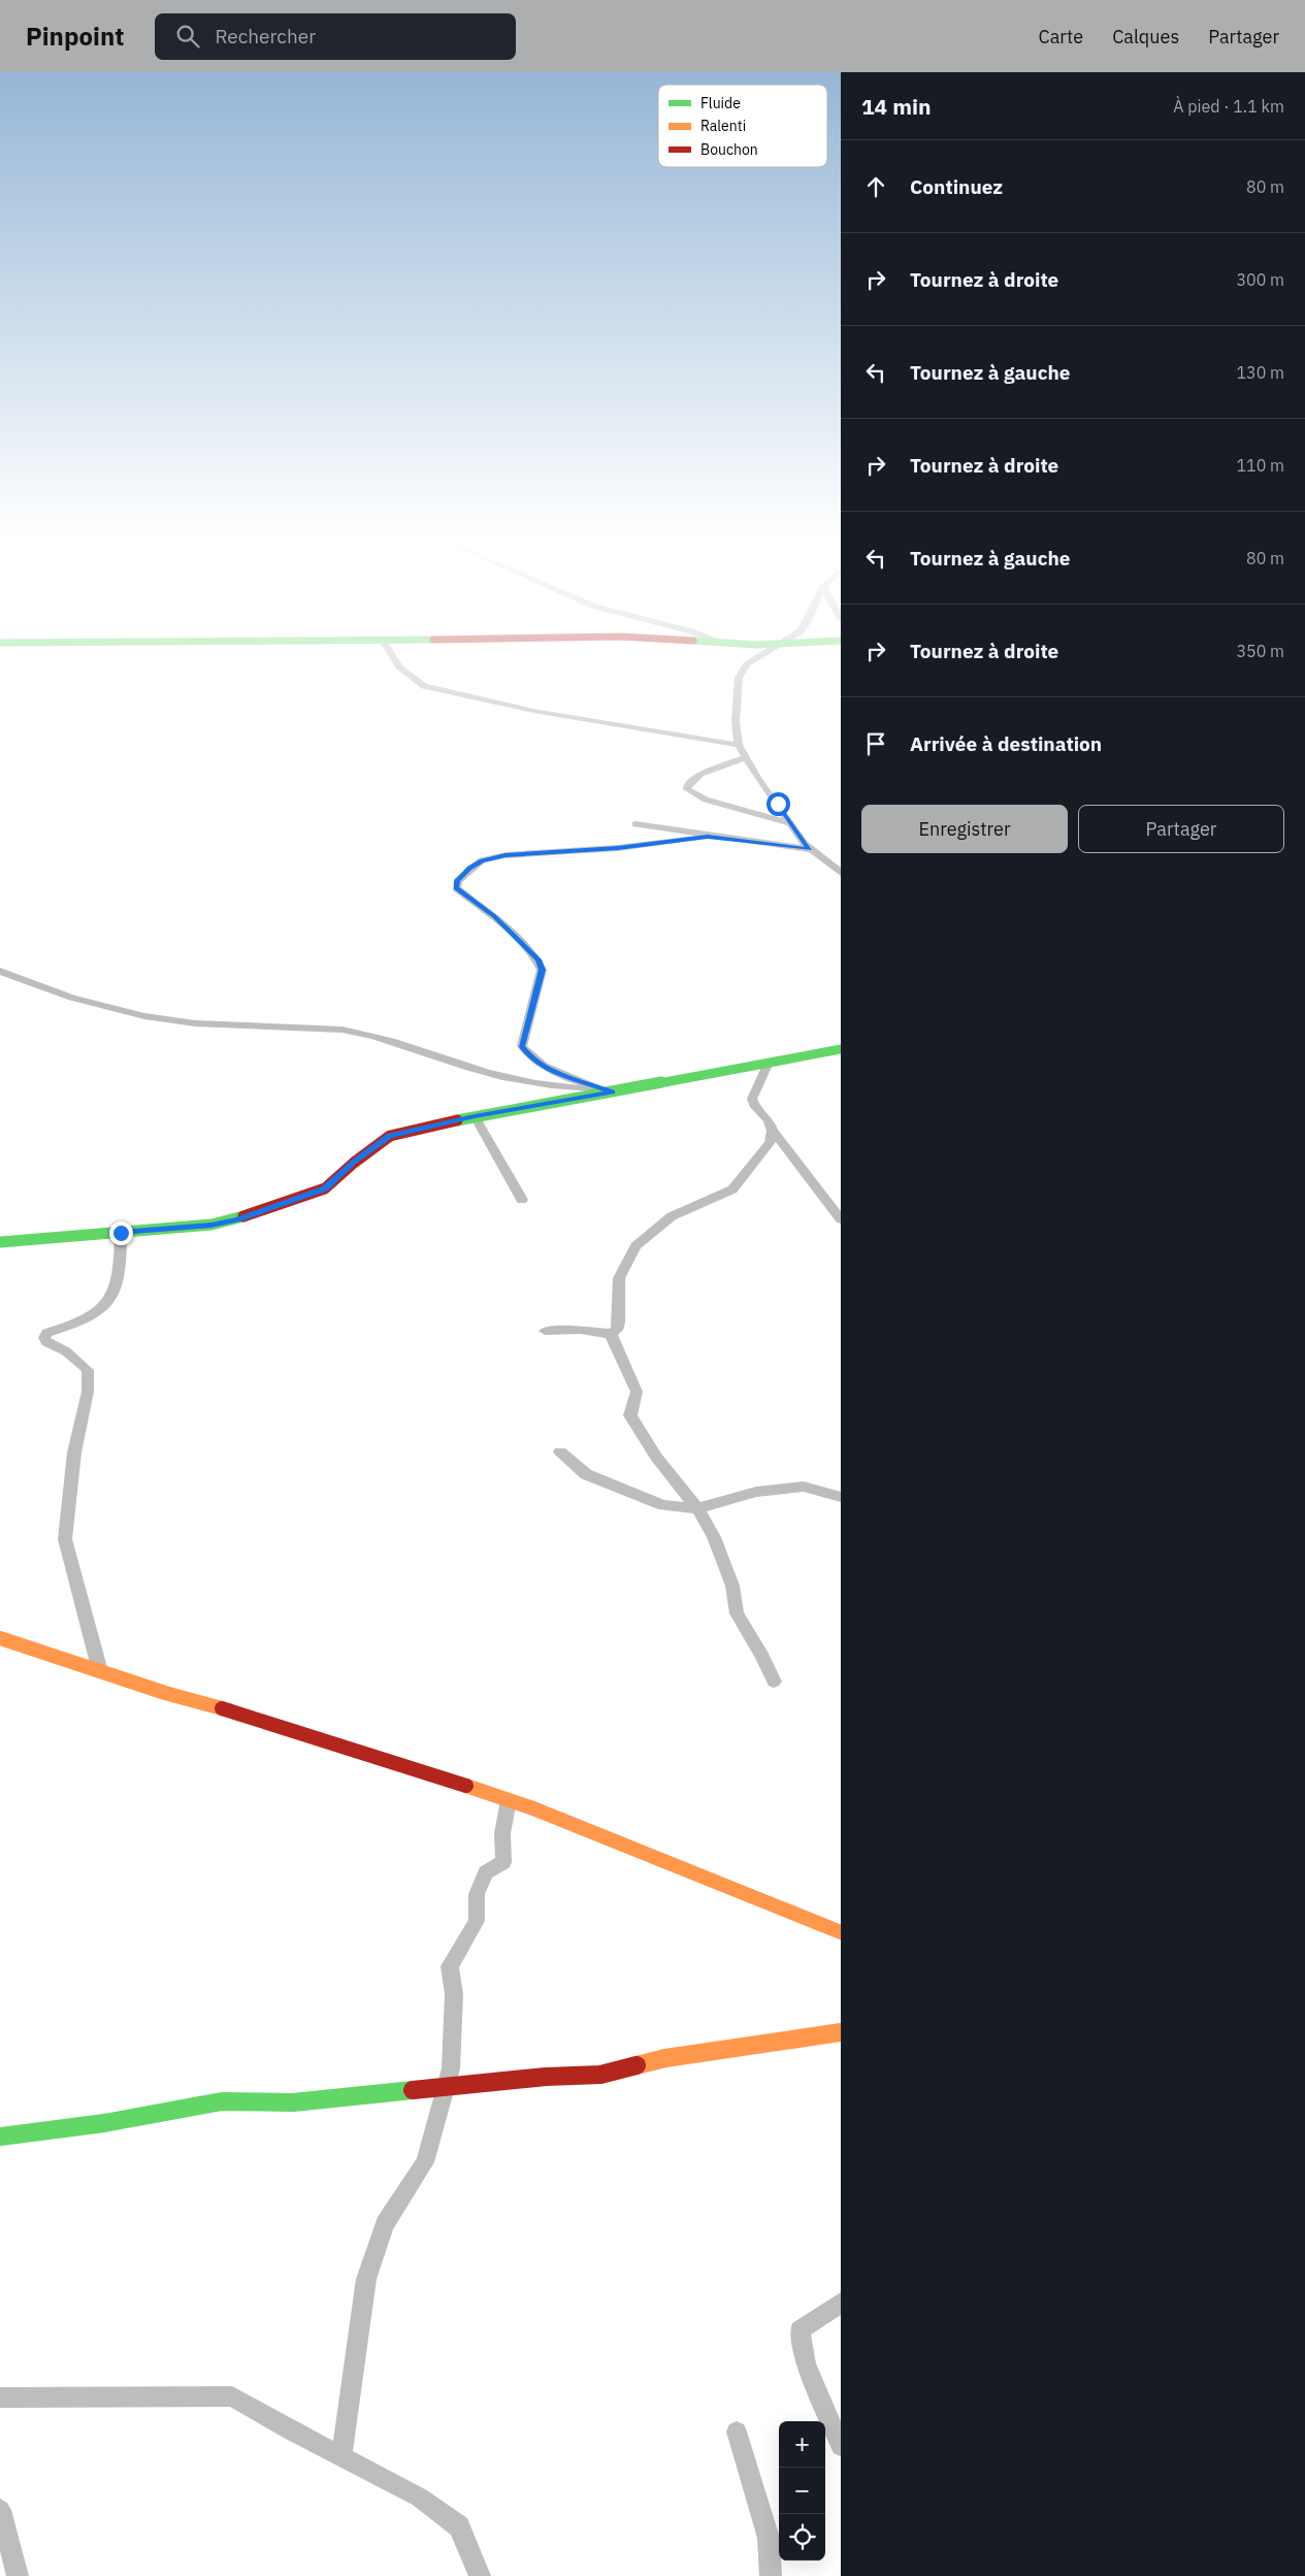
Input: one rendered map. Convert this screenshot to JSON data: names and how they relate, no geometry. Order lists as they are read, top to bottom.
{
  "legend": ["Fluide", "Ralenti", "Bouchon"],
  "page": {
    "header": "Pinpoint",
    "search": "Rechercher",
    "nav": ["Carte", "Calques", "Partager"],
    "heading": ["14 min", "À pied · 1.1 km"],
    "list": [
      ["Continuez", "80 m"],
      ["Tournez à droite", "300 m"],
      ["Tournez à gauche", "130 m"],
      ["Tournez à droite", "110 m"],
      ["Tournez à gauche", "80 m"],
      ["Tournez à droite", "350 m"],
      "Arrivée à destination"
    ],
    "buttons": ["Enregistrer", "Partager"],
    "map_buttons": ["+", "−"]
  }
}
